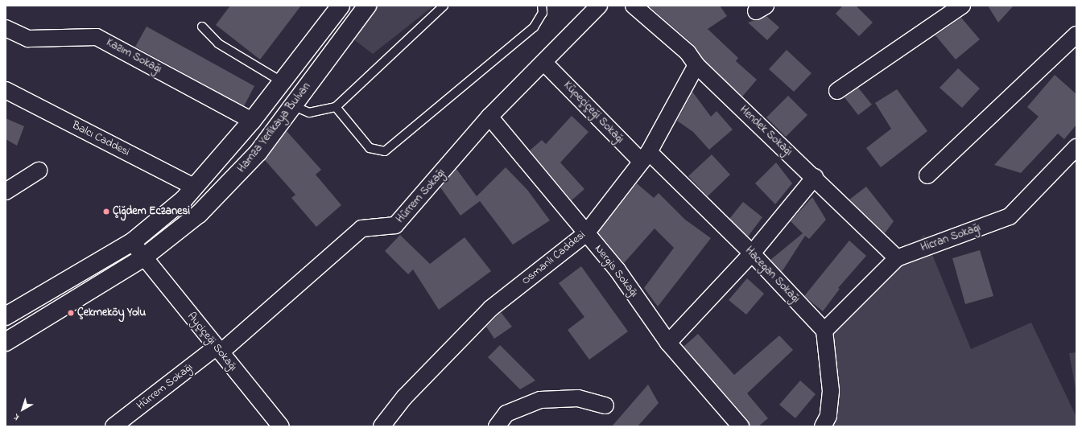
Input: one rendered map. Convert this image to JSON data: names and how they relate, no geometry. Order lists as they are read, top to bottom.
{
  "streets": {
    "main road": ["Hamza Yerlikaya Bulvarı"],
    "street": [
      "Kazım Sokağı",
      "Küpeçiçeği Sokağı",
      "Hendek Sokağı",
      "Balcı Caddesi",
      "Hürrem Sokağı",
      "Hicran Sokağı",
      "Osmanlı Caddesi",
      "Nergis Sokağı",
      "Hacegan Sokağı",
      "Ayçiçeği Sokağı"
    ]
  },
  "crossings": [
    ["Kazım Sokağı", "Hamza Yerlikaya Bulvarı"],
    ["Küpeçiçeği Sokağı", "Hürrem Sokağı"],
    ["Küpeçiçeği Sokağı", "Osmanlı Caddesi"],
    ["Küpeçiçeği Sokağı", "Hacegan Sokağı"],
    ["Hamza Yerlikaya Bulvarı", "Balcı Caddesi"],
    ["Hamza Yerlikaya Bulvarı", "Ayçiçeği Sokağı"],
    ["Hendek Sokağı", "Hicran Sokağı"],
    ["Hendek Sokağı", "Osmanlı Caddesi"],
    ["Hürrem Sokağı", "Nergis Sokağı"],
    ["Hürrem Sokağı", "Ayçiçeği Sokağı"],
    ["Hicran Sokağı", "Hacegan Sokağı"],
    ["Osmanlı Caddesi", "Nergis Sokağı"],
    ["Osmanlı Caddesi", "Hacegan Sokağı"]
  ],
  "places": ["Çiğdem Eczanesi", "Çekmeköy Yolu"],
  "north": "bottom left"
}
